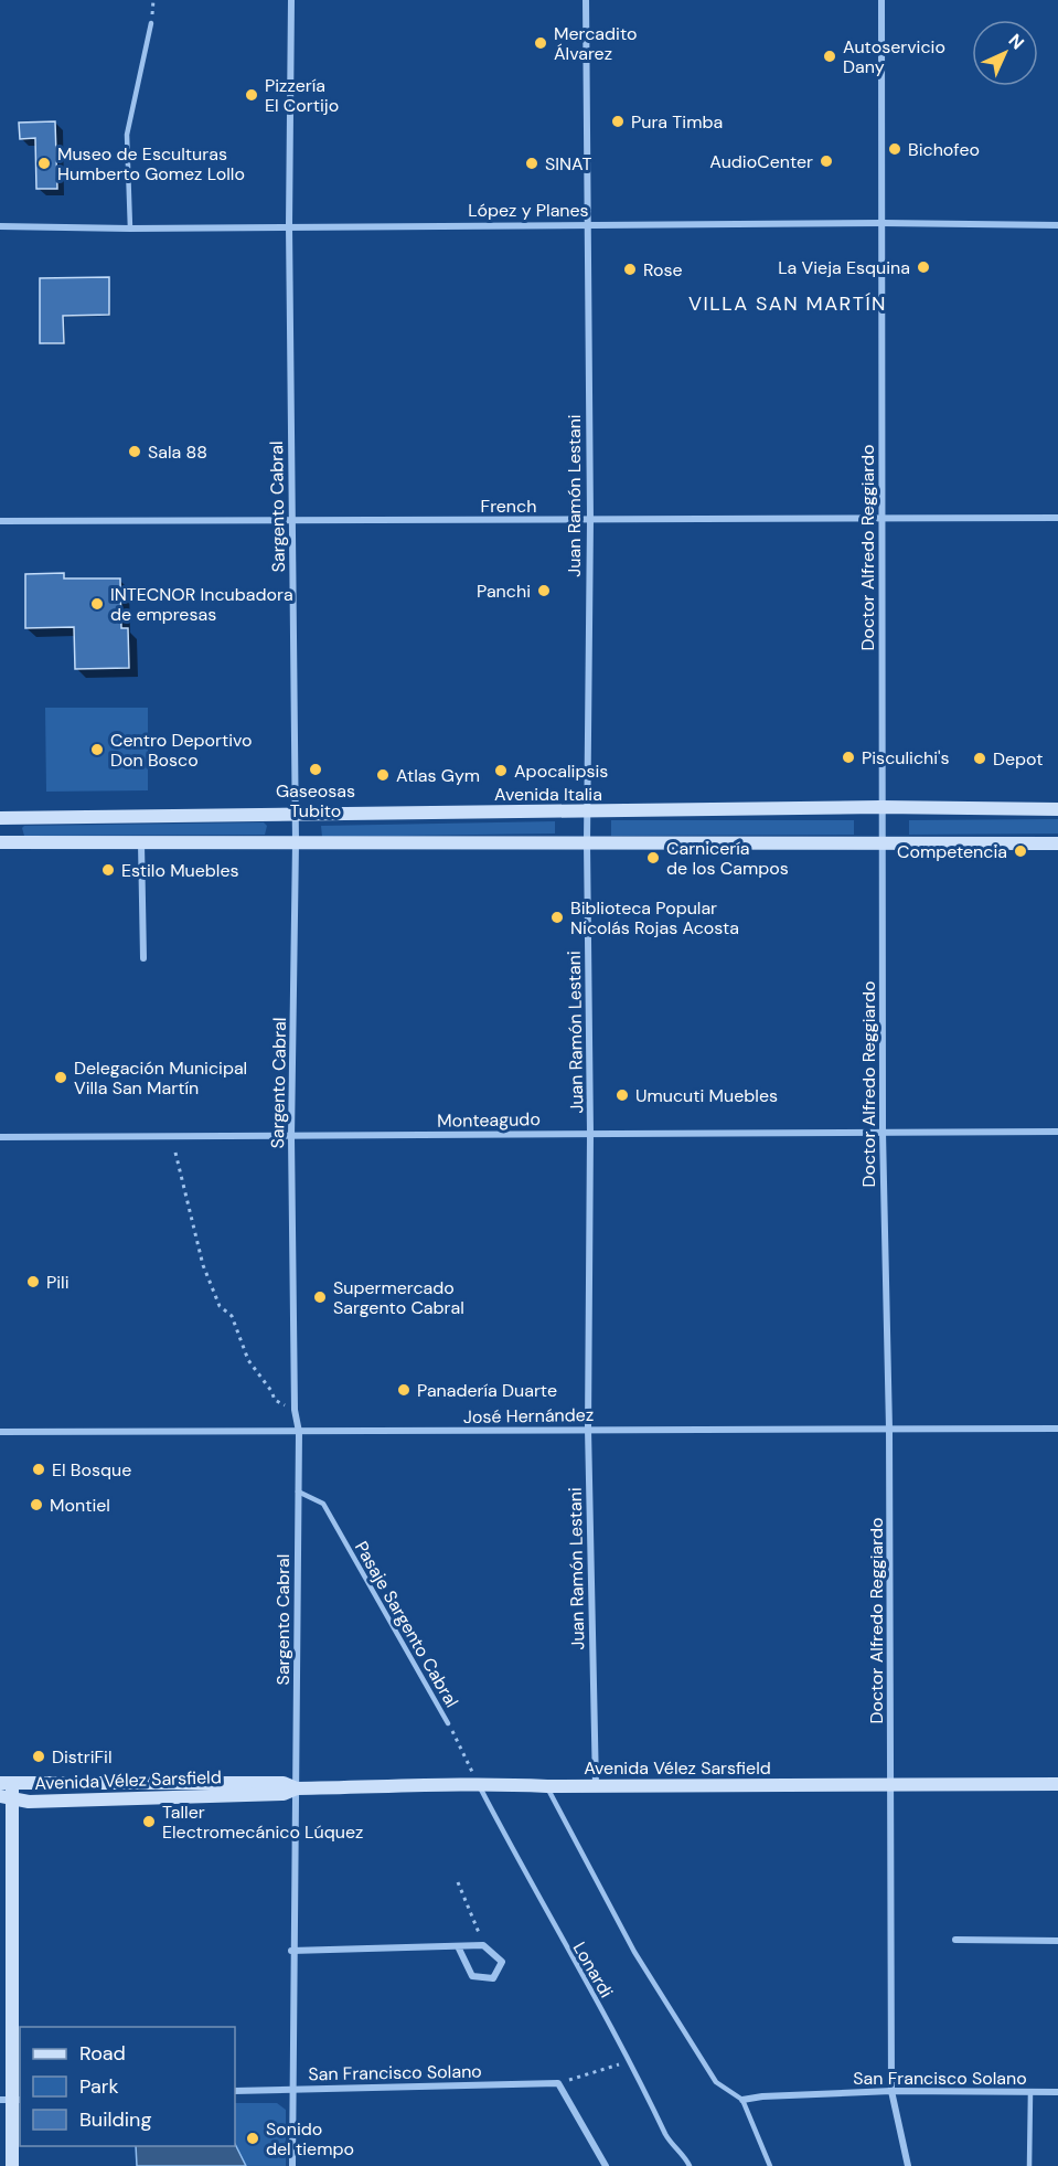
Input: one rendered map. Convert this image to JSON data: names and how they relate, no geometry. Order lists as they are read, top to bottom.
{
  "streets": {
    "main road": ["Avenida Italia", "Avenida Vélez Sarsfield"],
    "street": [
      "López y Planes",
      "Juan Ramón Lestani",
      "French",
      "Sargento Cabral",
      "Doctor Alfredo Reggiardo",
      "Monteagudo",
      "José Hernández",
      "San Francisco Solano"
    ],
    "lane": ["Pasaje Sargento Cabral", "Lonardi"]
  },
  "crossings": [
    ["López y Planes", "Juan Ramón Lestani"],
    ["López y Planes", "Sargento Cabral"],
    ["López y Planes", "Doctor Alfredo Reggiardo"],
    ["Juan Ramón Lestani", "French"],
    ["Juan Ramón Lestani", "Avenida Italia"],
    ["Juan Ramón Lestani", "Monteagudo"],
    ["Juan Ramón Lestani", "José Hernández"],
    ["Juan Ramón Lestani", "Avenida Vélez Sarsfield"],
    ["French", "Sargento Cabral"],
    ["French", "Doctor Alfredo Reggiardo"],
    ["Sargento Cabral", "Avenida Italia"],
    ["Sargento Cabral", "Monteagudo"],
    ["Sargento Cabral", "José Hernández"],
    ["Sargento Cabral", "Pasaje Sargento Cabral"],
    ["Sargento Cabral", "Avenida Vélez Sarsfield"],
    ["Sargento Cabral", "San Francisco Solano"],
    ["Doctor Alfredo Reggiardo", "Avenida Italia"],
    ["Doctor Alfredo Reggiardo", "Monteagudo"],
    ["Doctor Alfredo Reggiardo", "José Hernández"],
    ["Doctor Alfredo Reggiardo", "Avenida Vélez Sarsfield"],
    ["Doctor Alfredo Reggiardo", "San Francisco Solano"],
    ["Pasaje Sargento Cabral", "Avenida Vélez Sarsfield"],
    ["Pasaje Sargento Cabral", "Lonardi"],
    ["Avenida Vélez Sarsfield", "Lonardi"]
  ],
  "districts": ["VILLA SAN MARTÍN"],
  "places": [
    "Mercadito Álvarez",
    "Autoservicio Dany",
    "Pizzería El Cortijo",
    "Pura Timba",
    "Bichofeo",
    "AudioCenter",
    "Museo de Esculturas Humberto Gomez Lollo",
    "SINAT",
    "La Vieja Esquina",
    "Rose",
    "Sala 88",
    "Panchi",
    "INTECNOR Incubadora de empresas",
    "Centro Deportivo Don Bosco",
    "Pisculichi's",
    "Depot",
    "Gaseosas Tubito",
    "Apocalipsis",
    "Atlas Gym",
    "Competencia",
    "Carnicería de los Campos",
    "Estilo Muebles",
    "Biblioteca Popular Nicolás Rojas Acosta",
    "Delegación Municipal Villa San Martín",
    "Umucuti Muebles",
    "Pili",
    "Supermercado Sargento Cabral",
    "Panadería Duarte",
    "El Bosque",
    "Montiel",
    "DistriFil",
    "Taller Electromecánico Lúquez",
    "Sonido del tiempo"
  ],
  "legend": ["Road", "Park", "Building"],
  "north": "top right"
}
